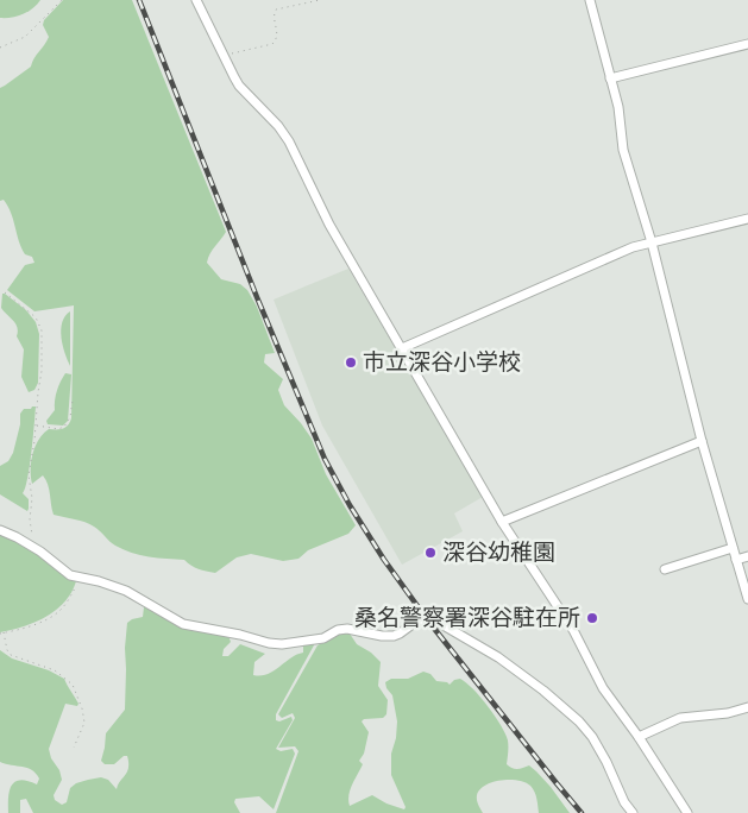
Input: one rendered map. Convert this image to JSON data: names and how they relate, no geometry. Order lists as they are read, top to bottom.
{
  "places": ["市立深谷小学校", "深谷幼稚園", "桑名警察署深谷駐在所"]
}
